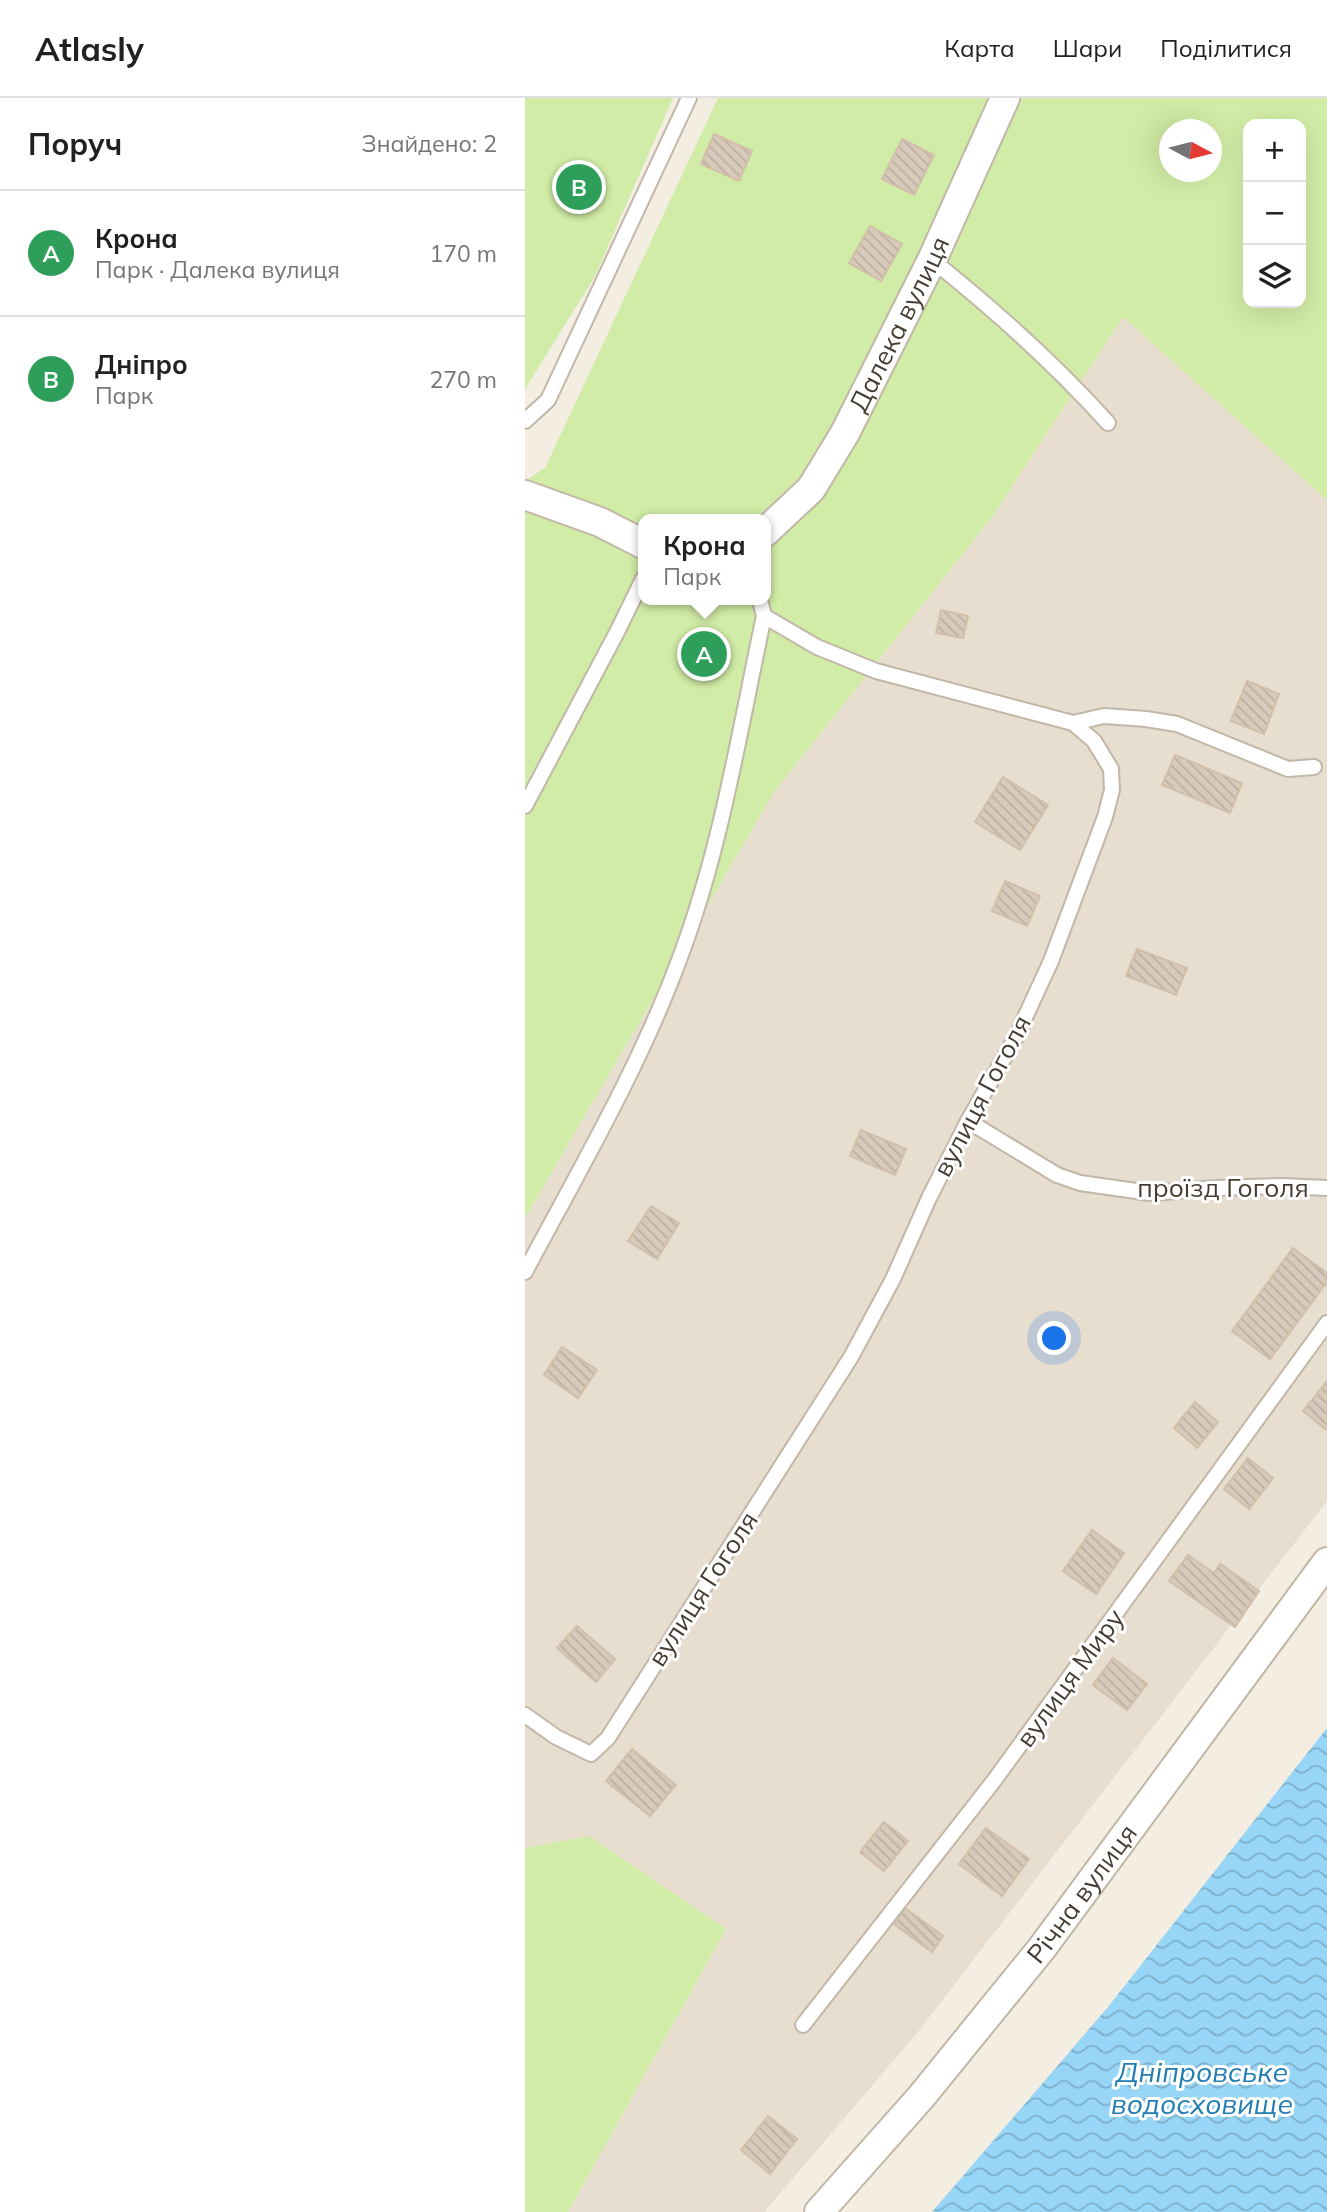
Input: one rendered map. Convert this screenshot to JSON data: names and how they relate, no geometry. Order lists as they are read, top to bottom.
{
  "streets": {
    "street": ["Далека вулиця", "Річна вулиця"],
    "lane": ["вулиця Гоголя", "проїзд Гоголя", "вулиця Миру"]
  },
  "crossings": [
    ["вулиця Гоголя", "проїзд Гоголя"]
  ],
  "water": ["Дніпровське водосховище"],
  "north": "right",
  "page": {
    "header": "Atlasly",
    "nav": ["Карта", "Шари", "Поділитися"],
    "heading": ["Поруч", "Знайдено: 2"],
    "map_buttons": ["+", "−"],
    "pins": ["B", "A"],
    "list": [
      {
        "mark": "A",
        "name": "Крона",
        "note": "Парк · Далека вулиця",
        "value": "170 m"
      },
      {
        "mark": "B",
        "name": "Дніпро",
        "note": "Парк",
        "value": "270 m"
      }
    ],
    "popup": ["Крона", "Парк"]
  }
}
